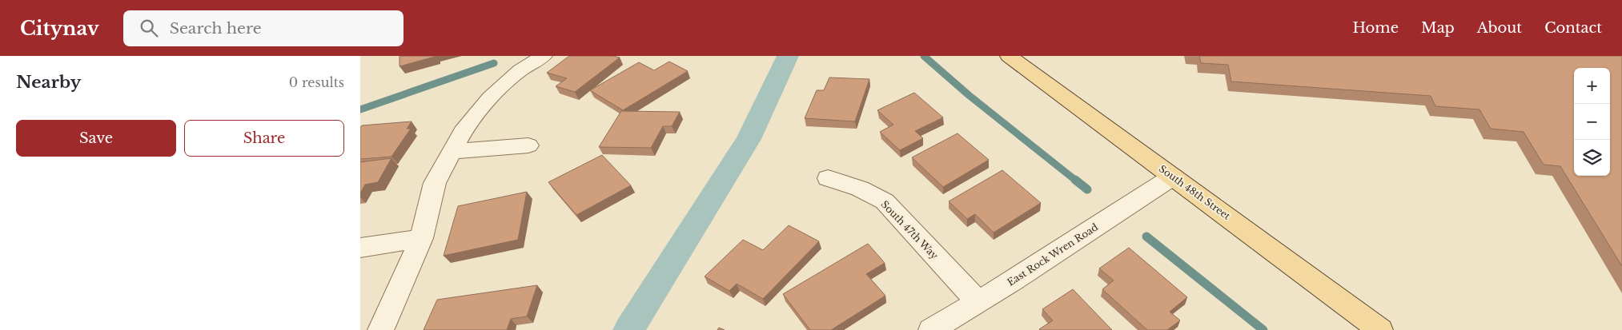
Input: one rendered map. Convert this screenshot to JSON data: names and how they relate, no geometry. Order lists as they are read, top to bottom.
{
  "streets": {
    "main road": ["South 48th Street"],
    "street": ["South 47th Way", "East Rock Wren Road"]
  },
  "crossings": [
    ["South 48th Street", "East Rock Wren Road"],
    ["South 47th Way", "East Rock Wren Road"]
  ],
  "page": {
    "header": "Citynav",
    "search": "Search here",
    "nav": [
      "Home",
      "Map",
      "About",
      "Contact"
    ],
    "heading": ["Nearby", "0 results"],
    "map_buttons": ["+", "−"],
    "buttons": ["Save", "Share"]
  }
}
